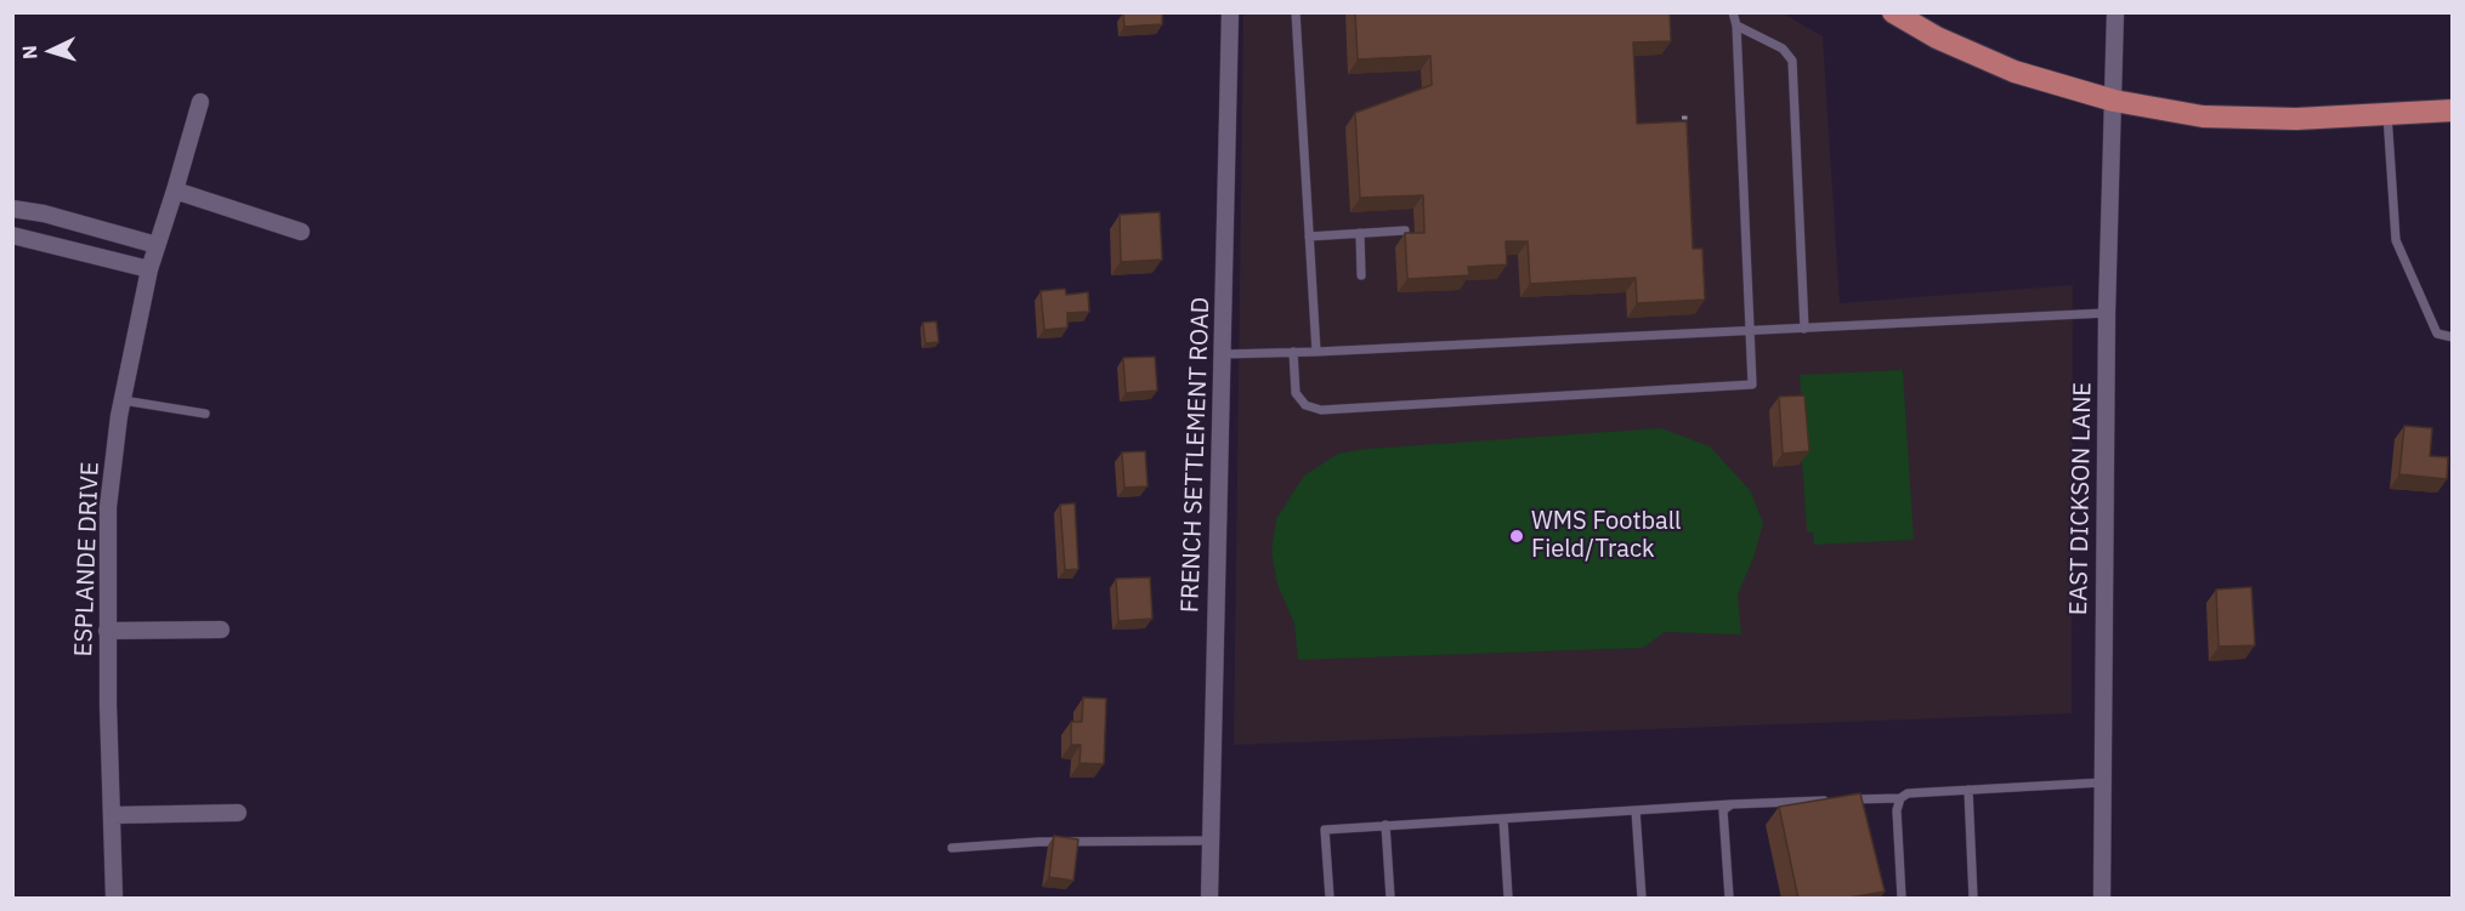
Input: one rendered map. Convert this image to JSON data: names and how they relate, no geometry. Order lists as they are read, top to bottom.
{
  "streets": {
    "street": ["FRENCH SETTLEMENT ROAD", "EAST DICKSON LANE", "ESPLANDE DRIVE"]
  },
  "places": ["WMS Football Field/Track"],
  "north": "left"
}
